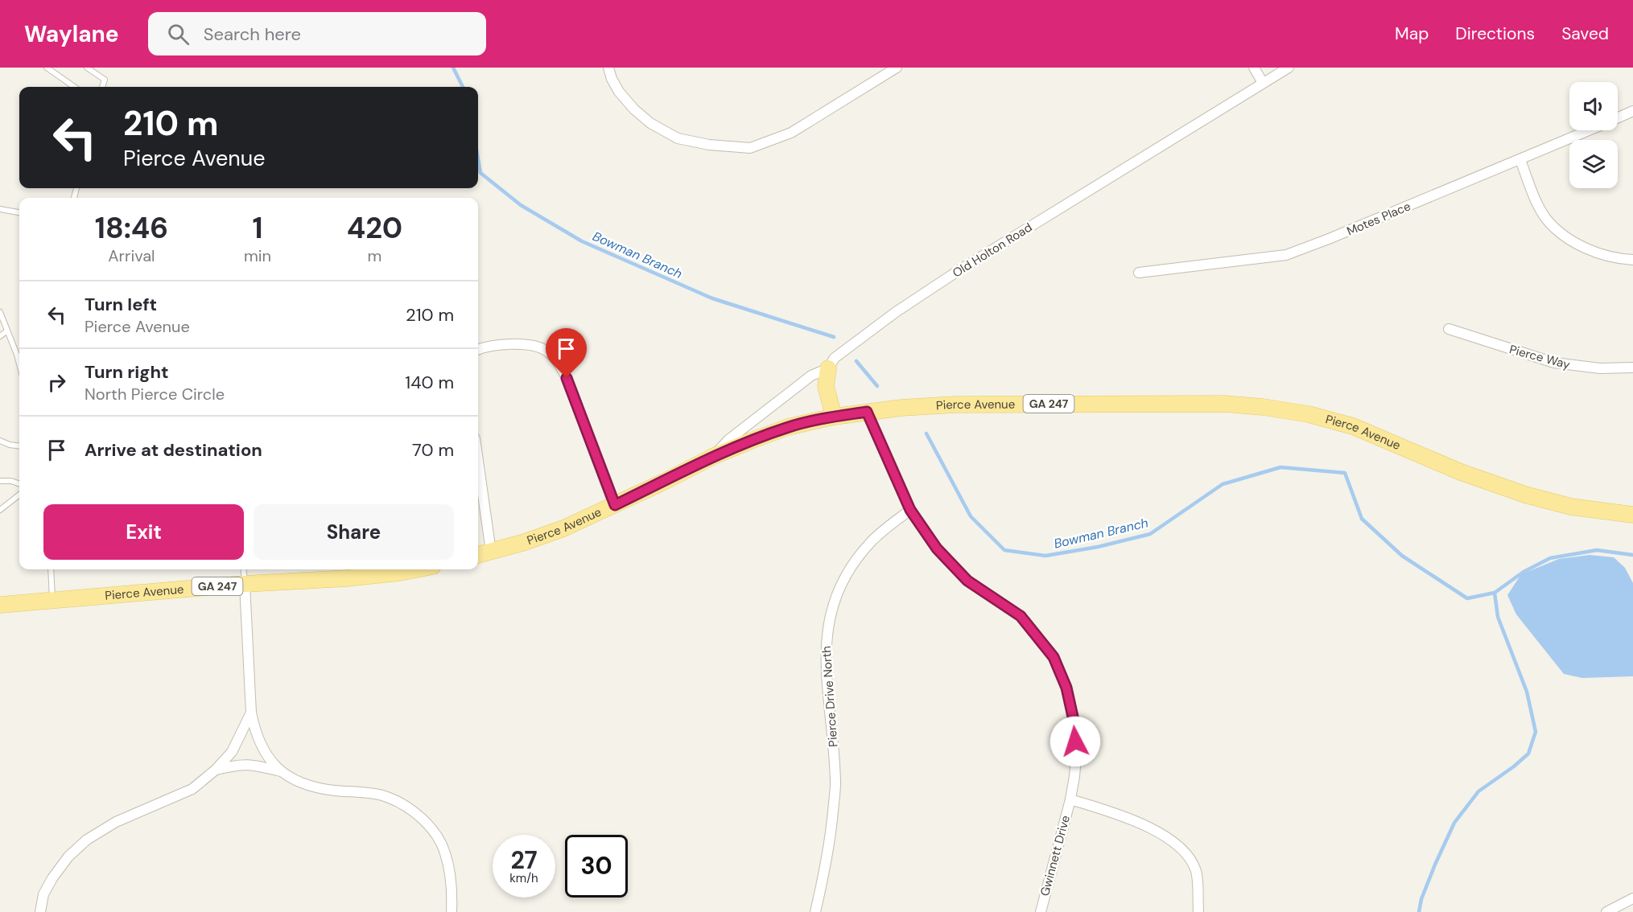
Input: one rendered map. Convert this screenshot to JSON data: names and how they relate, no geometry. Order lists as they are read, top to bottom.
{
  "streets": {
    "main road": ["GA 247", "Pierce Avenue"],
    "street": [
      "Motes Place",
      "Old Holton Road",
      "Pierce Way",
      "Pierce Drive North",
      "Gwinnett Drive"
    ]
  },
  "crossings": [
    ["Old Holton Road", "Pierce Avenue"],
    ["Pierce Avenue", "Gwinnett Drive"],
    ["Pierce Drive North", "Gwinnett Drive"]
  ],
  "water": ["Bowman Branch"],
  "page": {
    "header": "Waylane",
    "search": "Search here",
    "nav": ["Map", "Directions", "Saved"],
    "turn": ["210 m", "Pierce Avenue"],
    "eta": [
      "18:46",
      "Arrival",
      "1",
      "min",
      "420",
      "m"
    ],
    "list": [
      {
        "name": "Turn left",
        "note": "Pierce Avenue",
        "value": "210 m"
      },
      {
        "name": "Turn right",
        "note": "North Pierce Circle",
        "value": "140 m"
      },
      {
        "name": "Arrive at destination",
        "value": "70 m"
      }
    ],
    "buttons": ["Exit", "Share"],
    "speed": "27 km/h",
    "limit": "30"
  }
}
